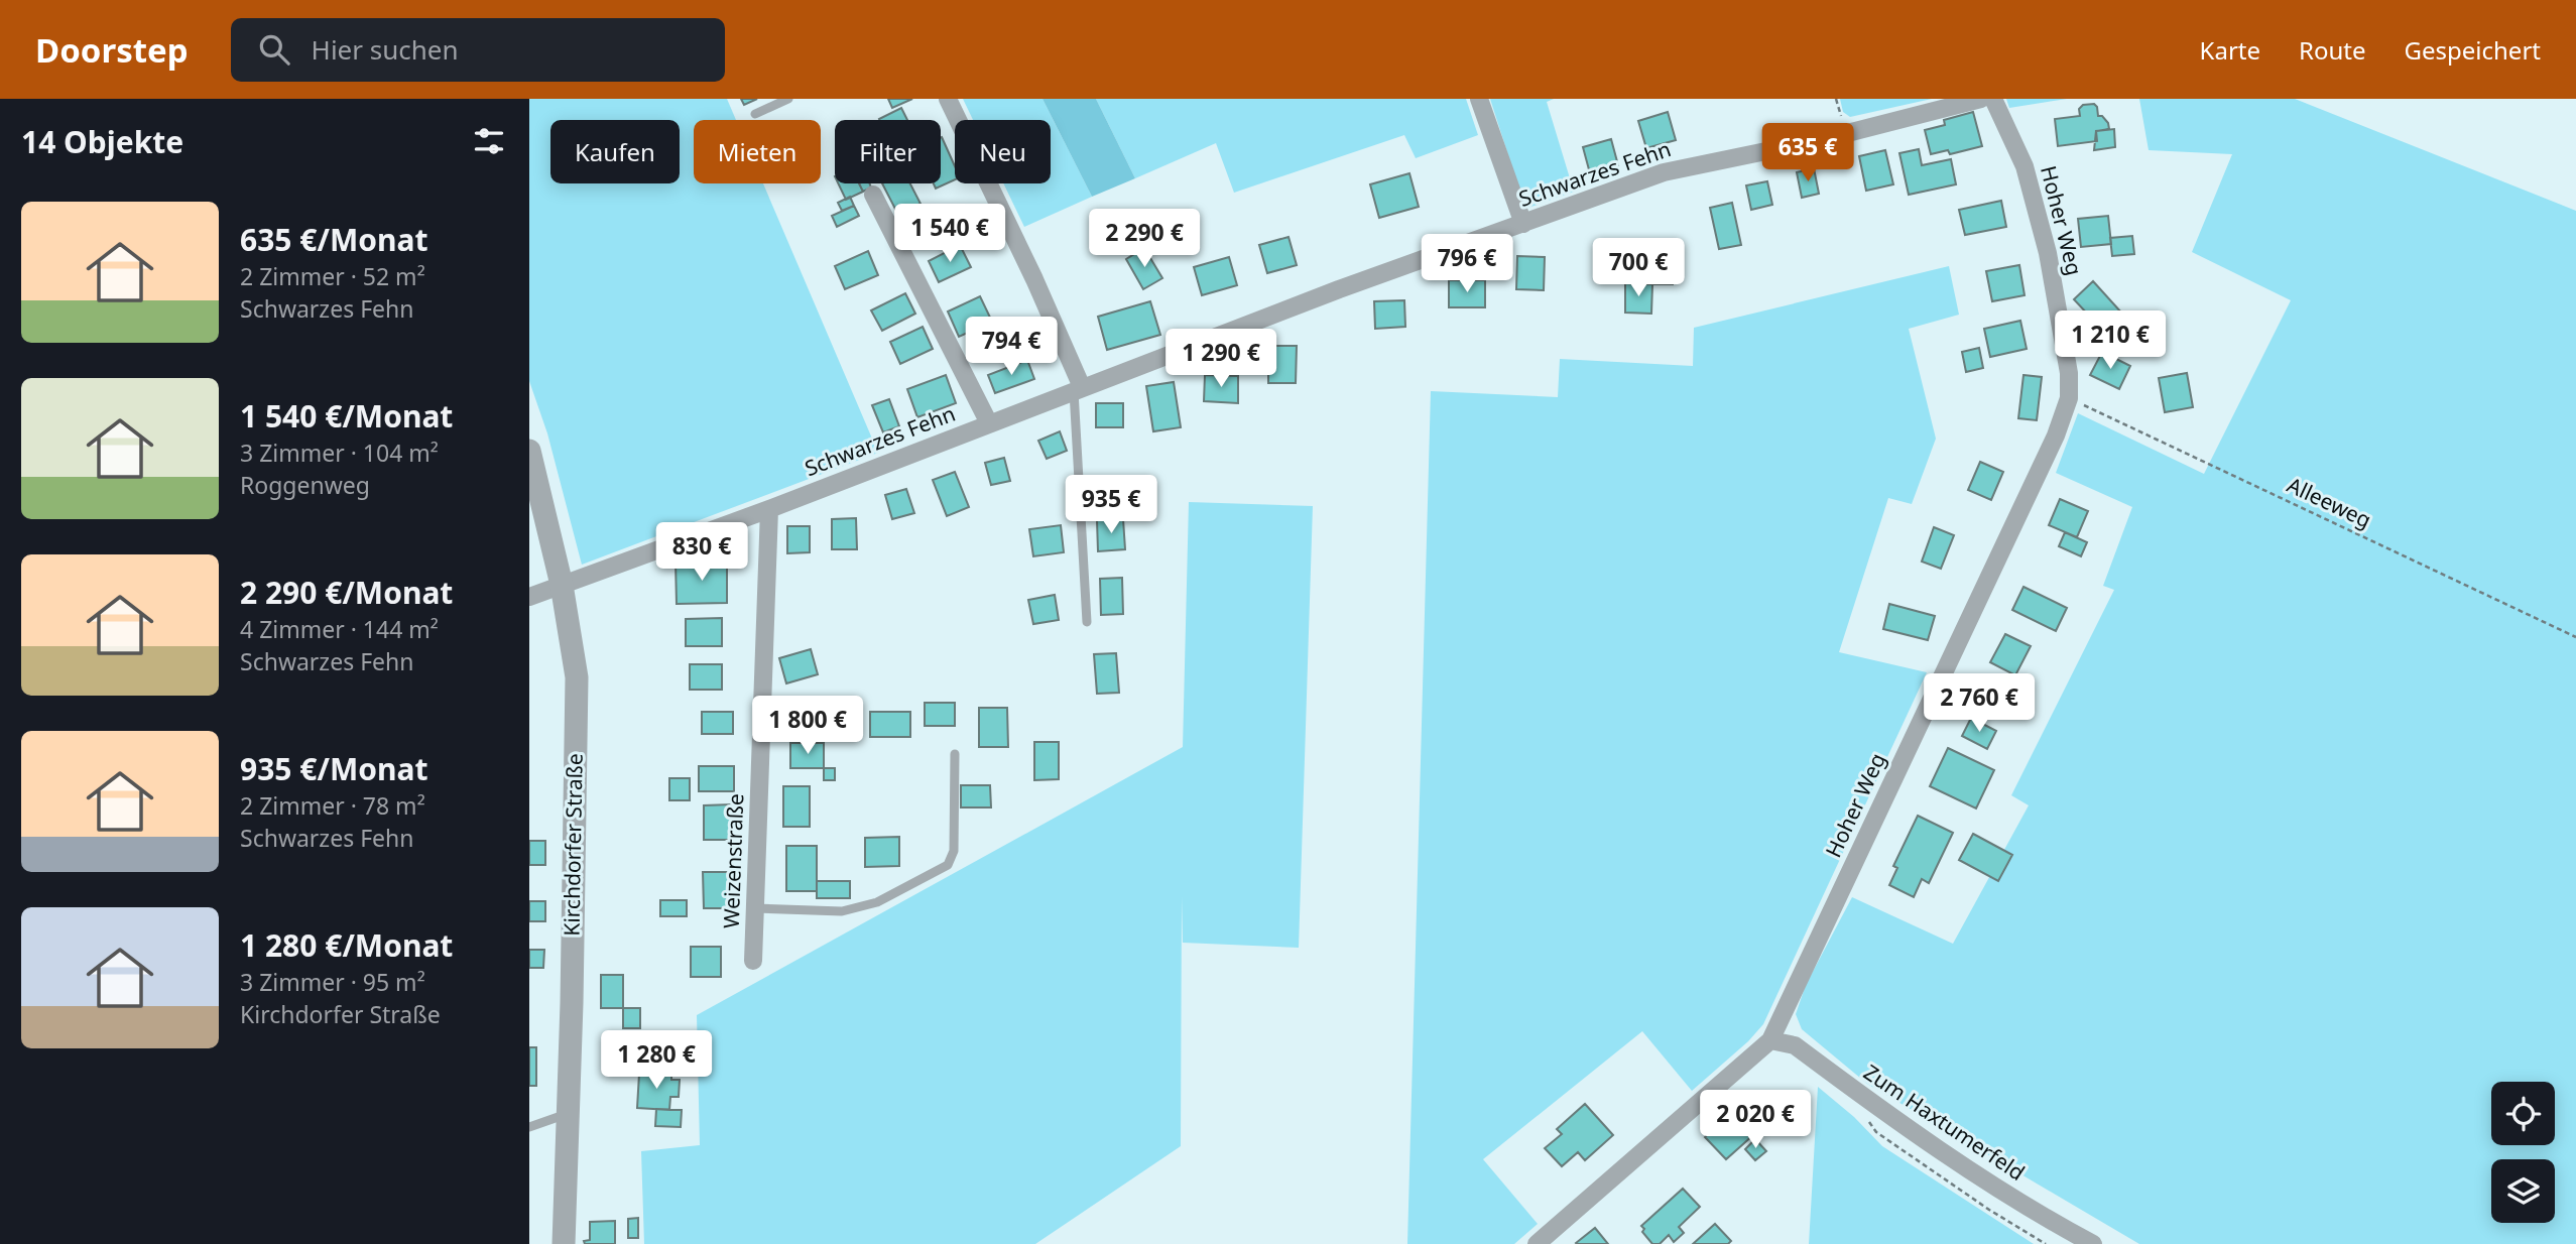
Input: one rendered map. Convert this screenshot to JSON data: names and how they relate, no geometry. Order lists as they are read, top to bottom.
{
  "streets": {
    "street": [
      "Schwarzes Fehn",
      "Hoher Weg",
      "Kirchdorfer Straße",
      "Weizenstraße",
      "Zum Haxtumerfeld"
    ],
    "path": ["Alleeweg"]
  },
  "crossings": [
    ["Schwarzes Fehn", "Kirchdorfer Straße"],
    ["Schwarzes Fehn", "Weizenstraße"],
    ["Hoher Weg", "Alleeweg"],
    ["Hoher Weg", "Zum Haxtumerfeld"]
  ],
  "page": {
    "header": "Doorstep",
    "search": "Hier suchen",
    "nav": ["Karte", "Route", "Gespeichert"],
    "heading": "14 Objekte",
    "chip": [
      "Kaufen",
      "Mieten",
      "Filter",
      "Neu"
    ],
    "price": [
      "635 €",
      "1 540 €",
      "2 290 €",
      "796 €",
      "700 €",
      "1 210 €",
      "794 €",
      "1 290 €",
      "935 €",
      "830 €",
      "2 760 €",
      "1 800 €",
      "1 280 €",
      "2 020 €"
    ],
    "list": [
      {
        "name": "635 €/Monat",
        "note": "2 Zimmer · 52 m² · Schwarzes Fehn"
      },
      {
        "name": "1 540 €/Monat",
        "note": "3 Zimmer · 104 m² · Roggenweg"
      },
      {
        "name": "2 290 €/Monat",
        "note": "4 Zimmer · 144 m² · Schwarzes Fehn"
      },
      {
        "name": "935 €/Monat",
        "note": "2 Zimmer · 78 m² · Schwarzes Fehn"
      },
      {
        "name": "1 280 €/Monat",
        "note": "3 Zimmer · 95 m² · Kirchdorfer Straße"
      }
    ]
  }
}
